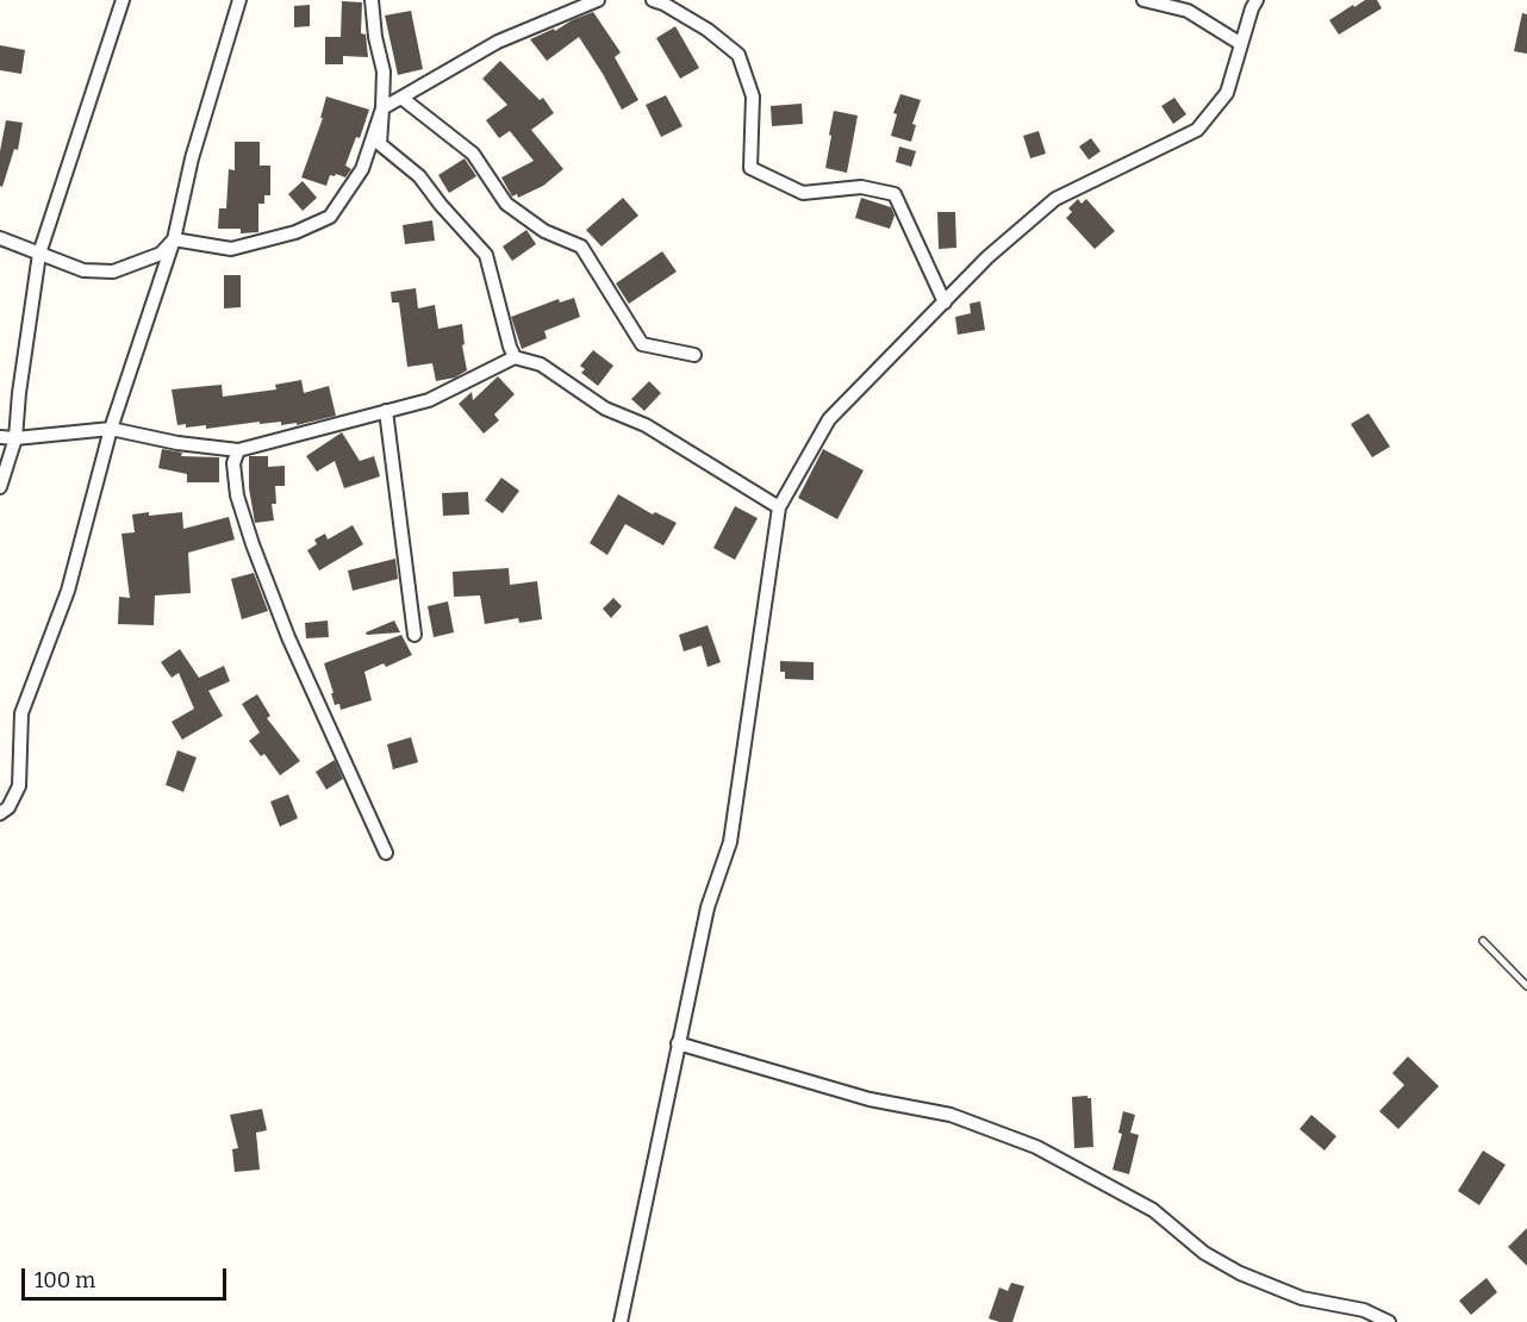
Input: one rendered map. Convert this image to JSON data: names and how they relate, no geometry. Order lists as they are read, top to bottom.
{
  "scale_bar": "100 m"
}
